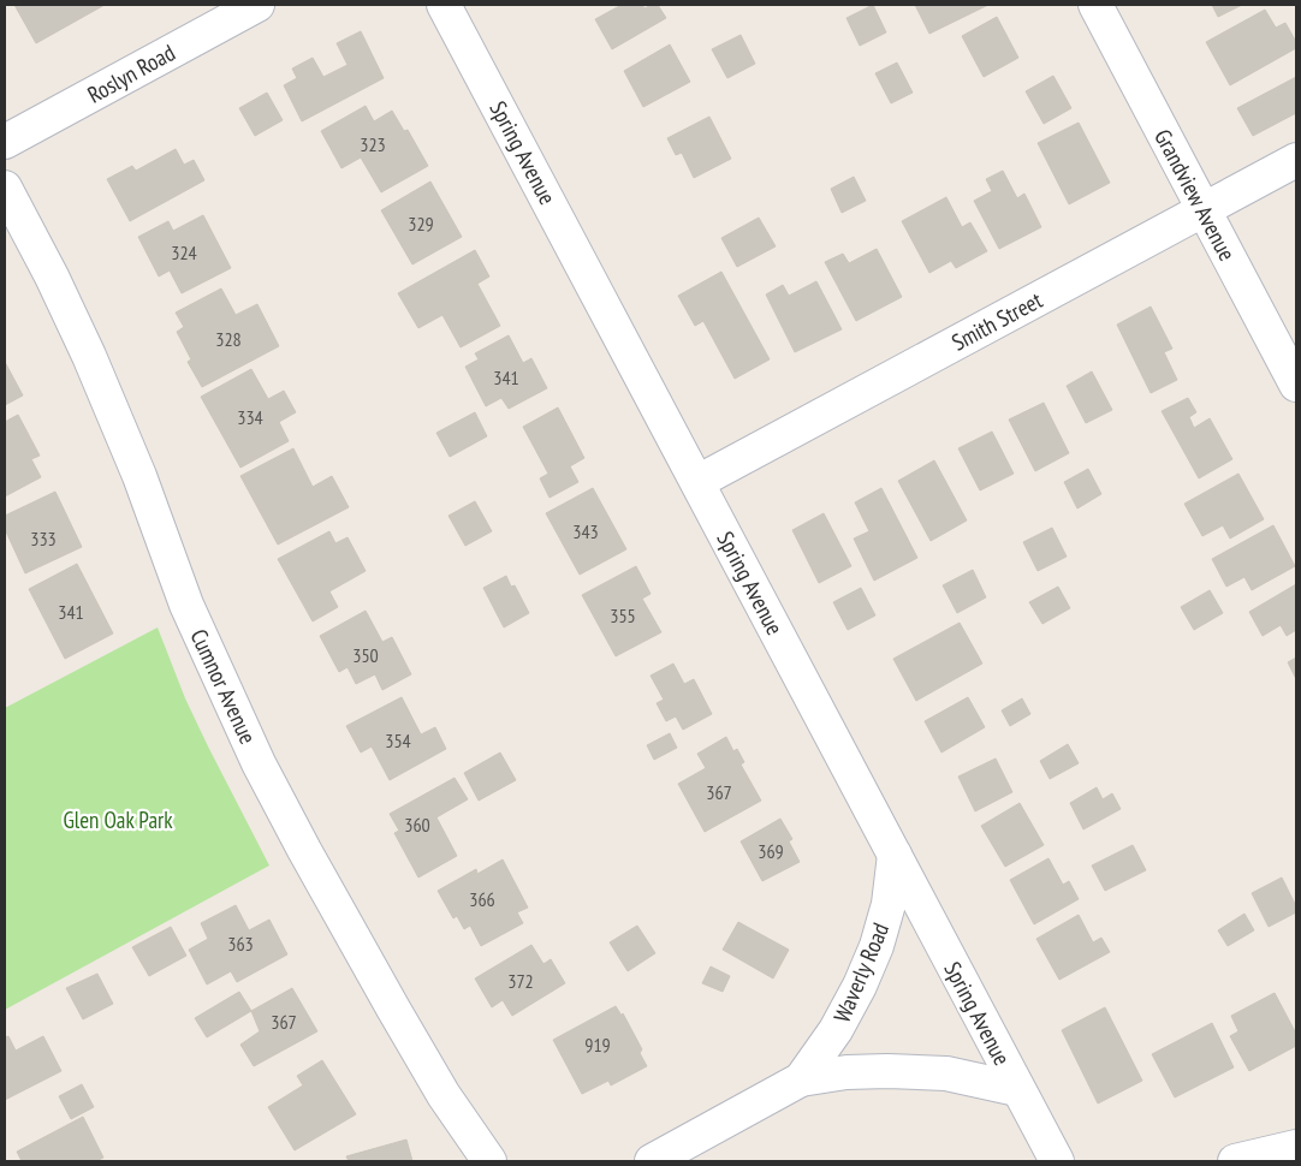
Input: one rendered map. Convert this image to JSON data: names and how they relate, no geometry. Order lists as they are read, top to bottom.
{
  "streets": {
    "street": [
      "Roslyn Road",
      "Spring Avenue",
      "Grandview Avenue",
      "Smith Street",
      "Cumnor Avenue",
      "Waverly Road"
    ]
  },
  "crossings": [
    ["Spring Avenue", "Smith Street"],
    ["Spring Avenue", "Waverly Road"],
    ["Grandview Avenue", "Smith Street"]
  ],
  "parks": ["Glen Oak Park"],
  "house_numbers": [
    "323",
    "329",
    "324",
    "328",
    "341",
    "334",
    "343",
    "333",
    "341",
    "355",
    "350",
    "354",
    "367",
    "360",
    "369",
    "366",
    "363",
    "372",
    "367",
    "919"
  ]
}
